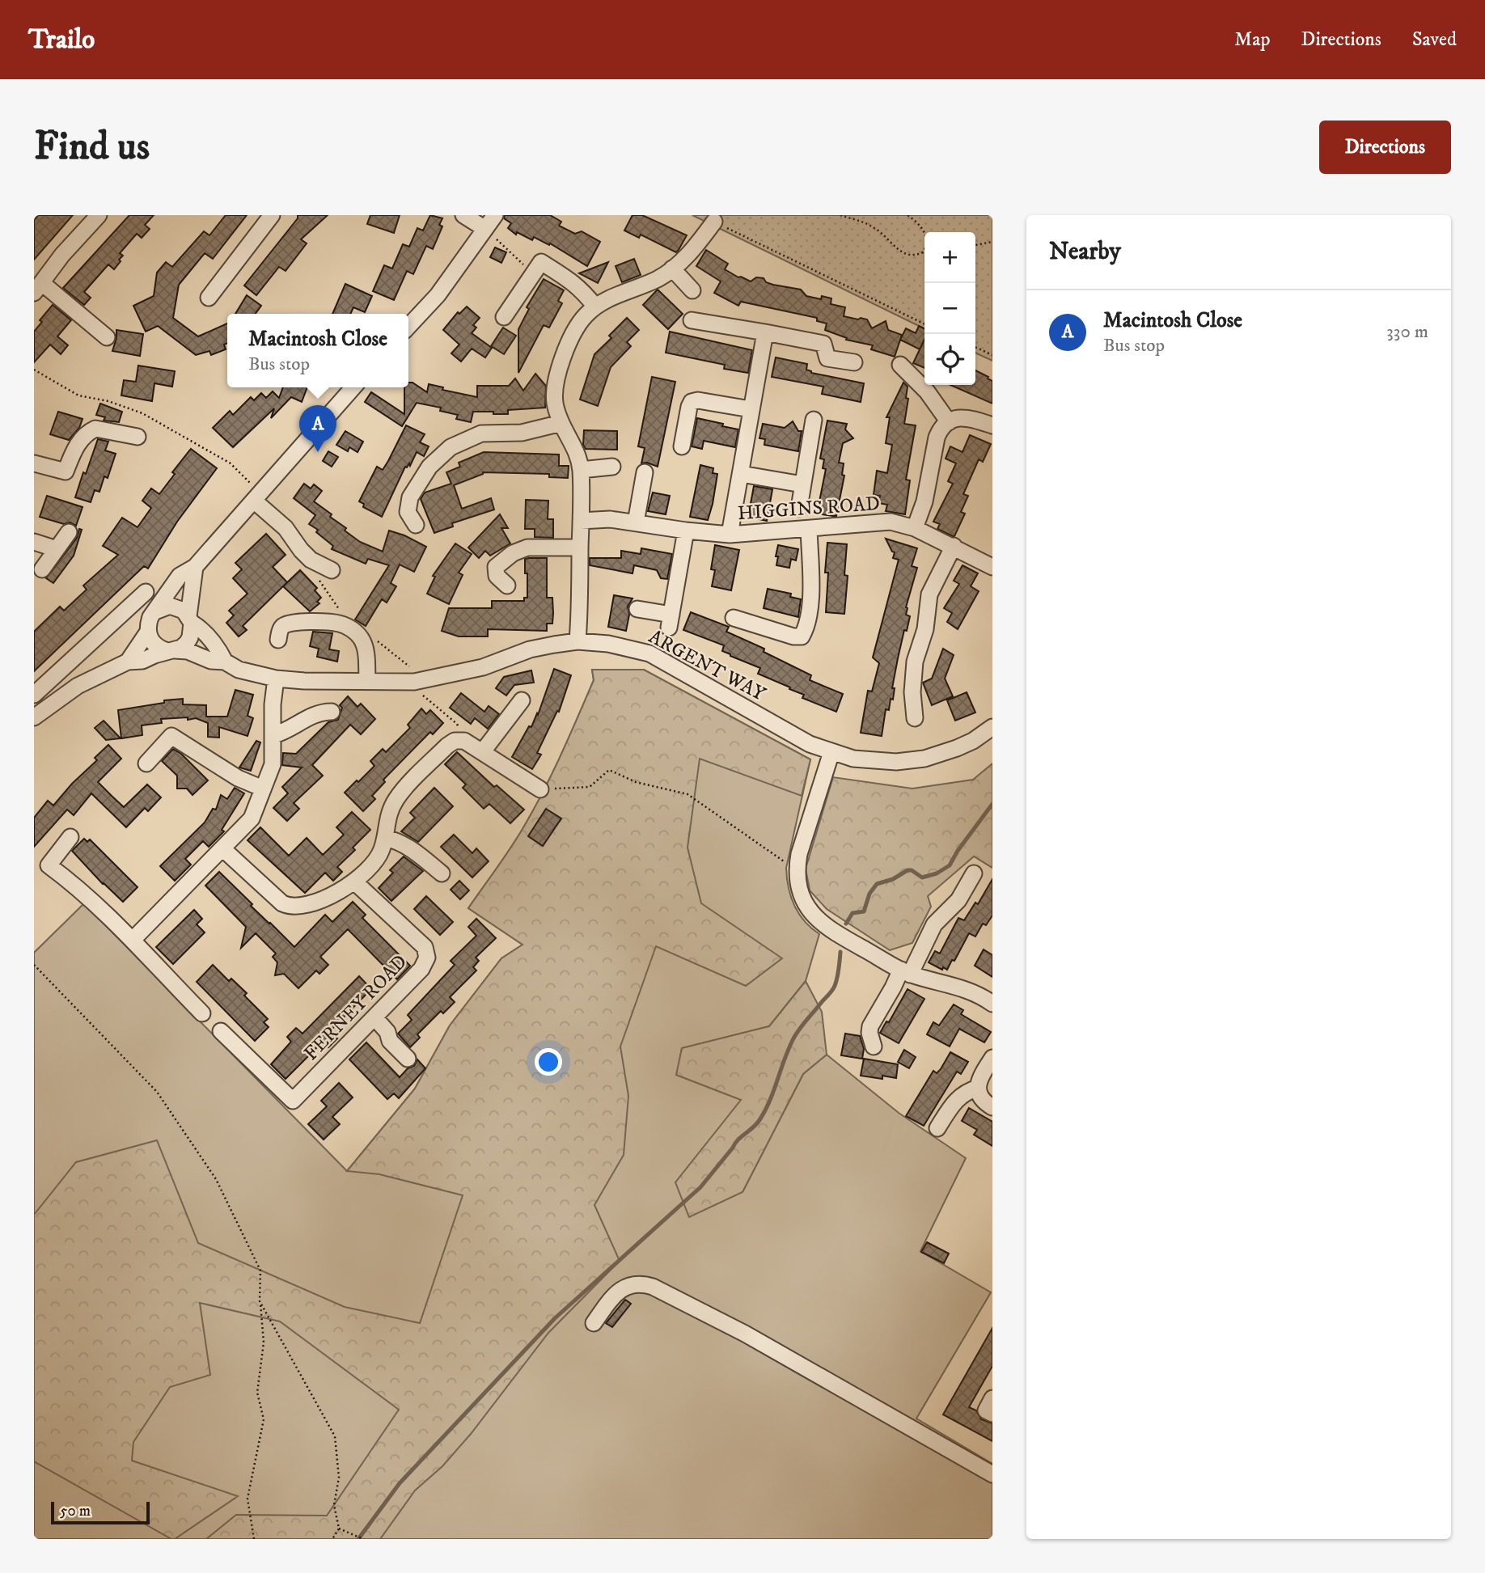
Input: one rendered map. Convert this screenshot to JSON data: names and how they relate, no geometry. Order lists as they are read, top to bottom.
{
  "streets": {
    "street": ["HIGGINS ROAD", "ARGENT WAY", "FERNEY ROAD"]
  },
  "scale_bar": "50 m",
  "page": {
    "header": "Trailo",
    "nav": ["Map", "Directions", "Saved"],
    "buttons": "Directions",
    "title": "Find us",
    "heading": "Nearby",
    "map_buttons": ["+", "−"],
    "list": [
      {
        "mark": "A",
        "name": "Macintosh Close",
        "note": "Bus stop",
        "value": "330 m"
      }
    ],
    "popup": ["Macintosh Close", "Bus stop"],
    "pins": "A",
    "scale": "50 m"
  }
}
